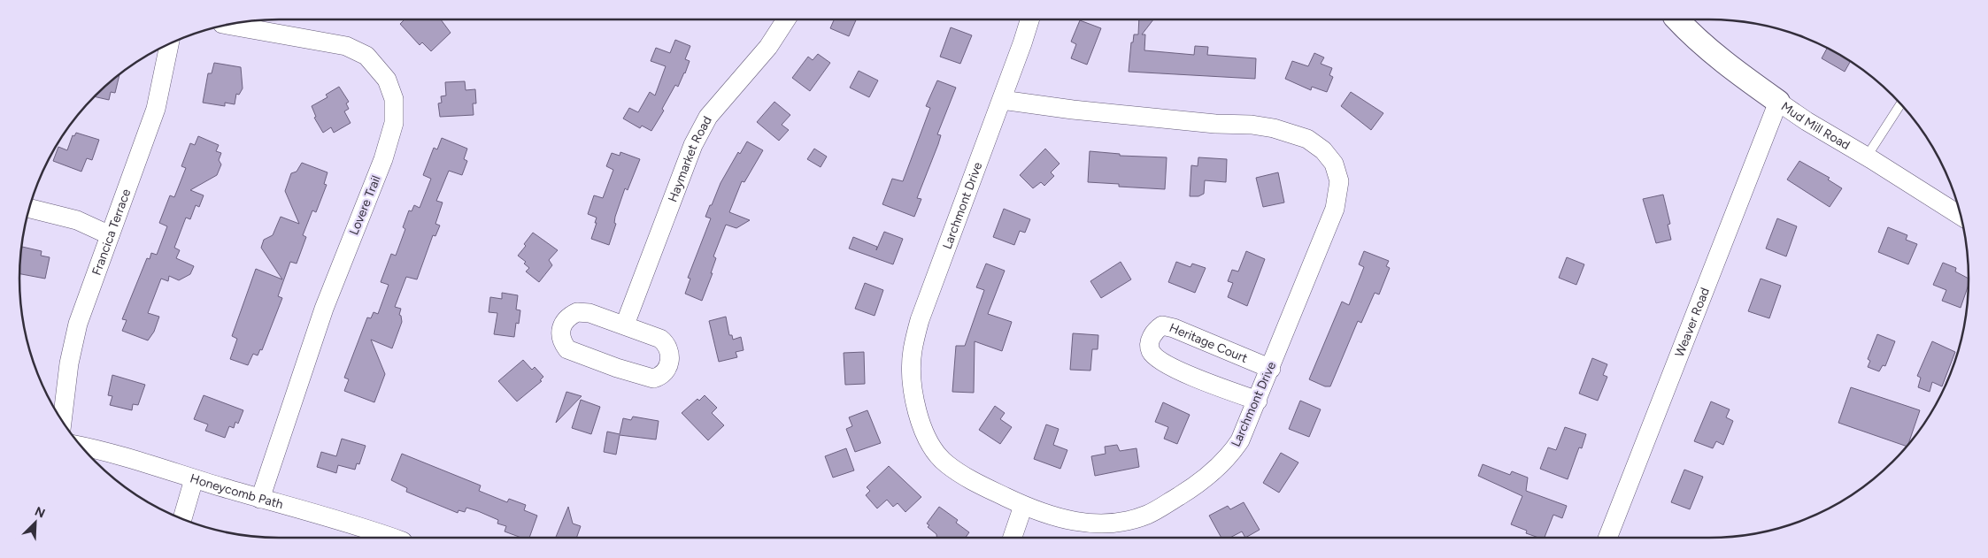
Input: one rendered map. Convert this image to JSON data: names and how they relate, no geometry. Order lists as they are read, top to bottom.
{
  "streets": {
    "street": [
      "Mud Mill Road",
      "Haymarket Road",
      "Lovere Trail",
      "Larchmont Drive",
      "Francica Terrace",
      "Weaver Road",
      "Heritage Court",
      "Honeycomb Path"
    ]
  },
  "crossings": [
    ["Mud Mill Road", "Weaver Road"],
    ["Lovere Trail", "Honeycomb Path"],
    ["Larchmont Drive", "Heritage Court"]
  ],
  "north": "top right"
}
